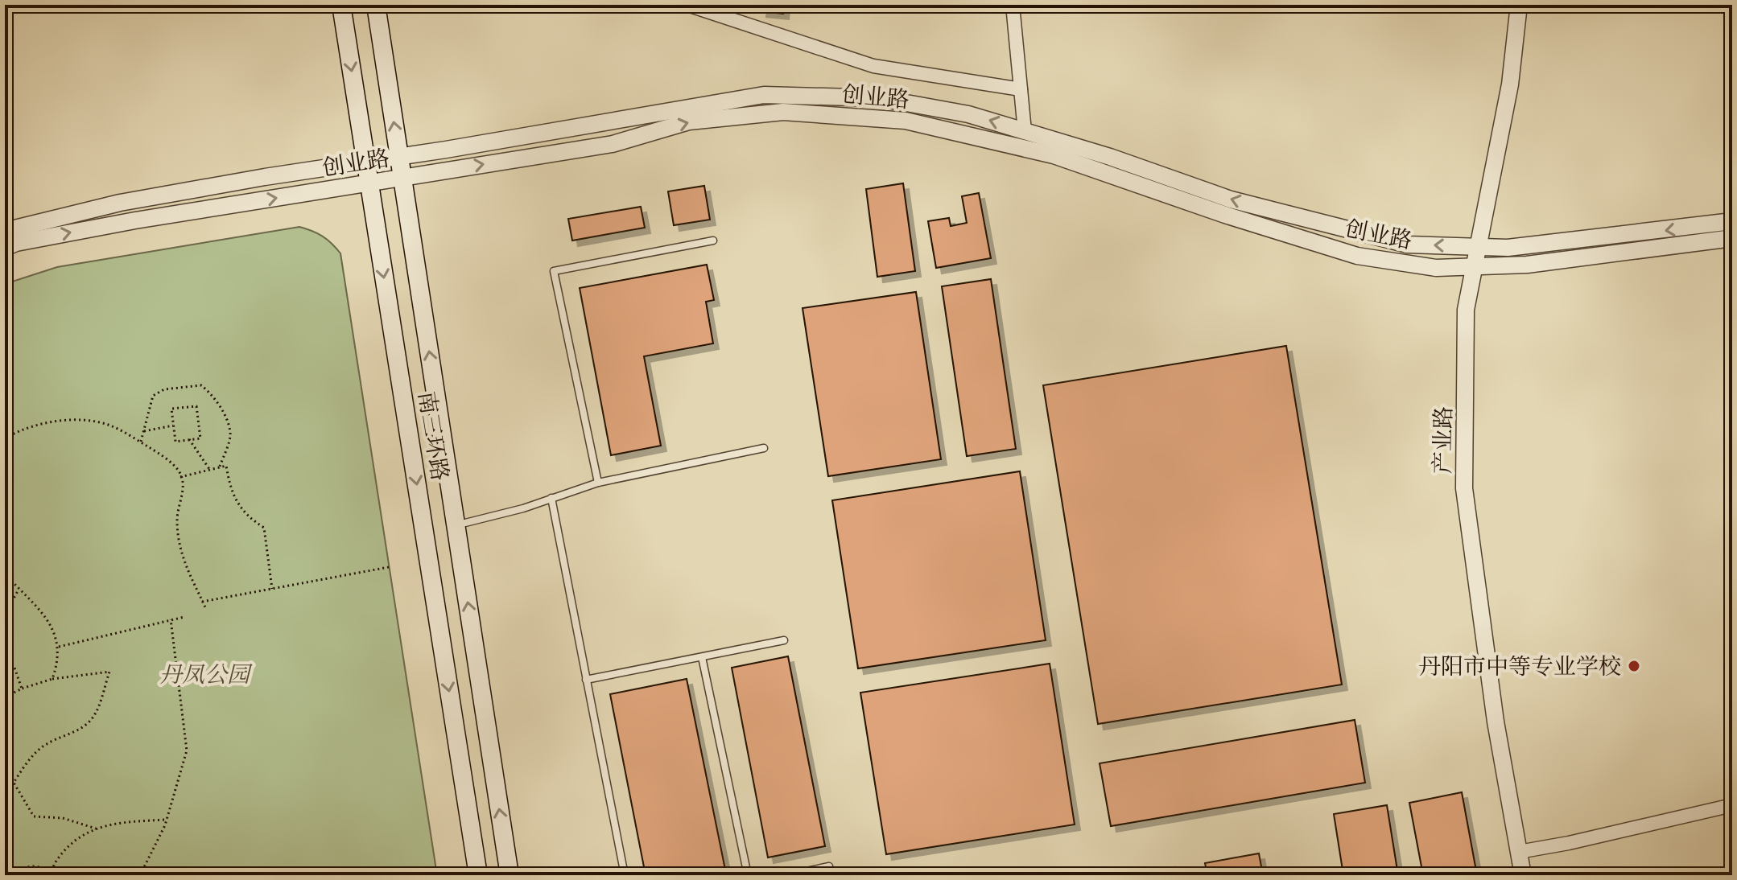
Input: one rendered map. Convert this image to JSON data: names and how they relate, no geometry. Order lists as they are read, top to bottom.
{
  "streets": {
    "main road": ["南三环路"],
    "street": ["创业路", "产业路"]
  },
  "crossings": [
    ["创业路", "南三环路"],
    ["创业路", "产业路"]
  ],
  "parks": ["丹凤公园"],
  "places": ["丹阳市中等专业学校"]
}
